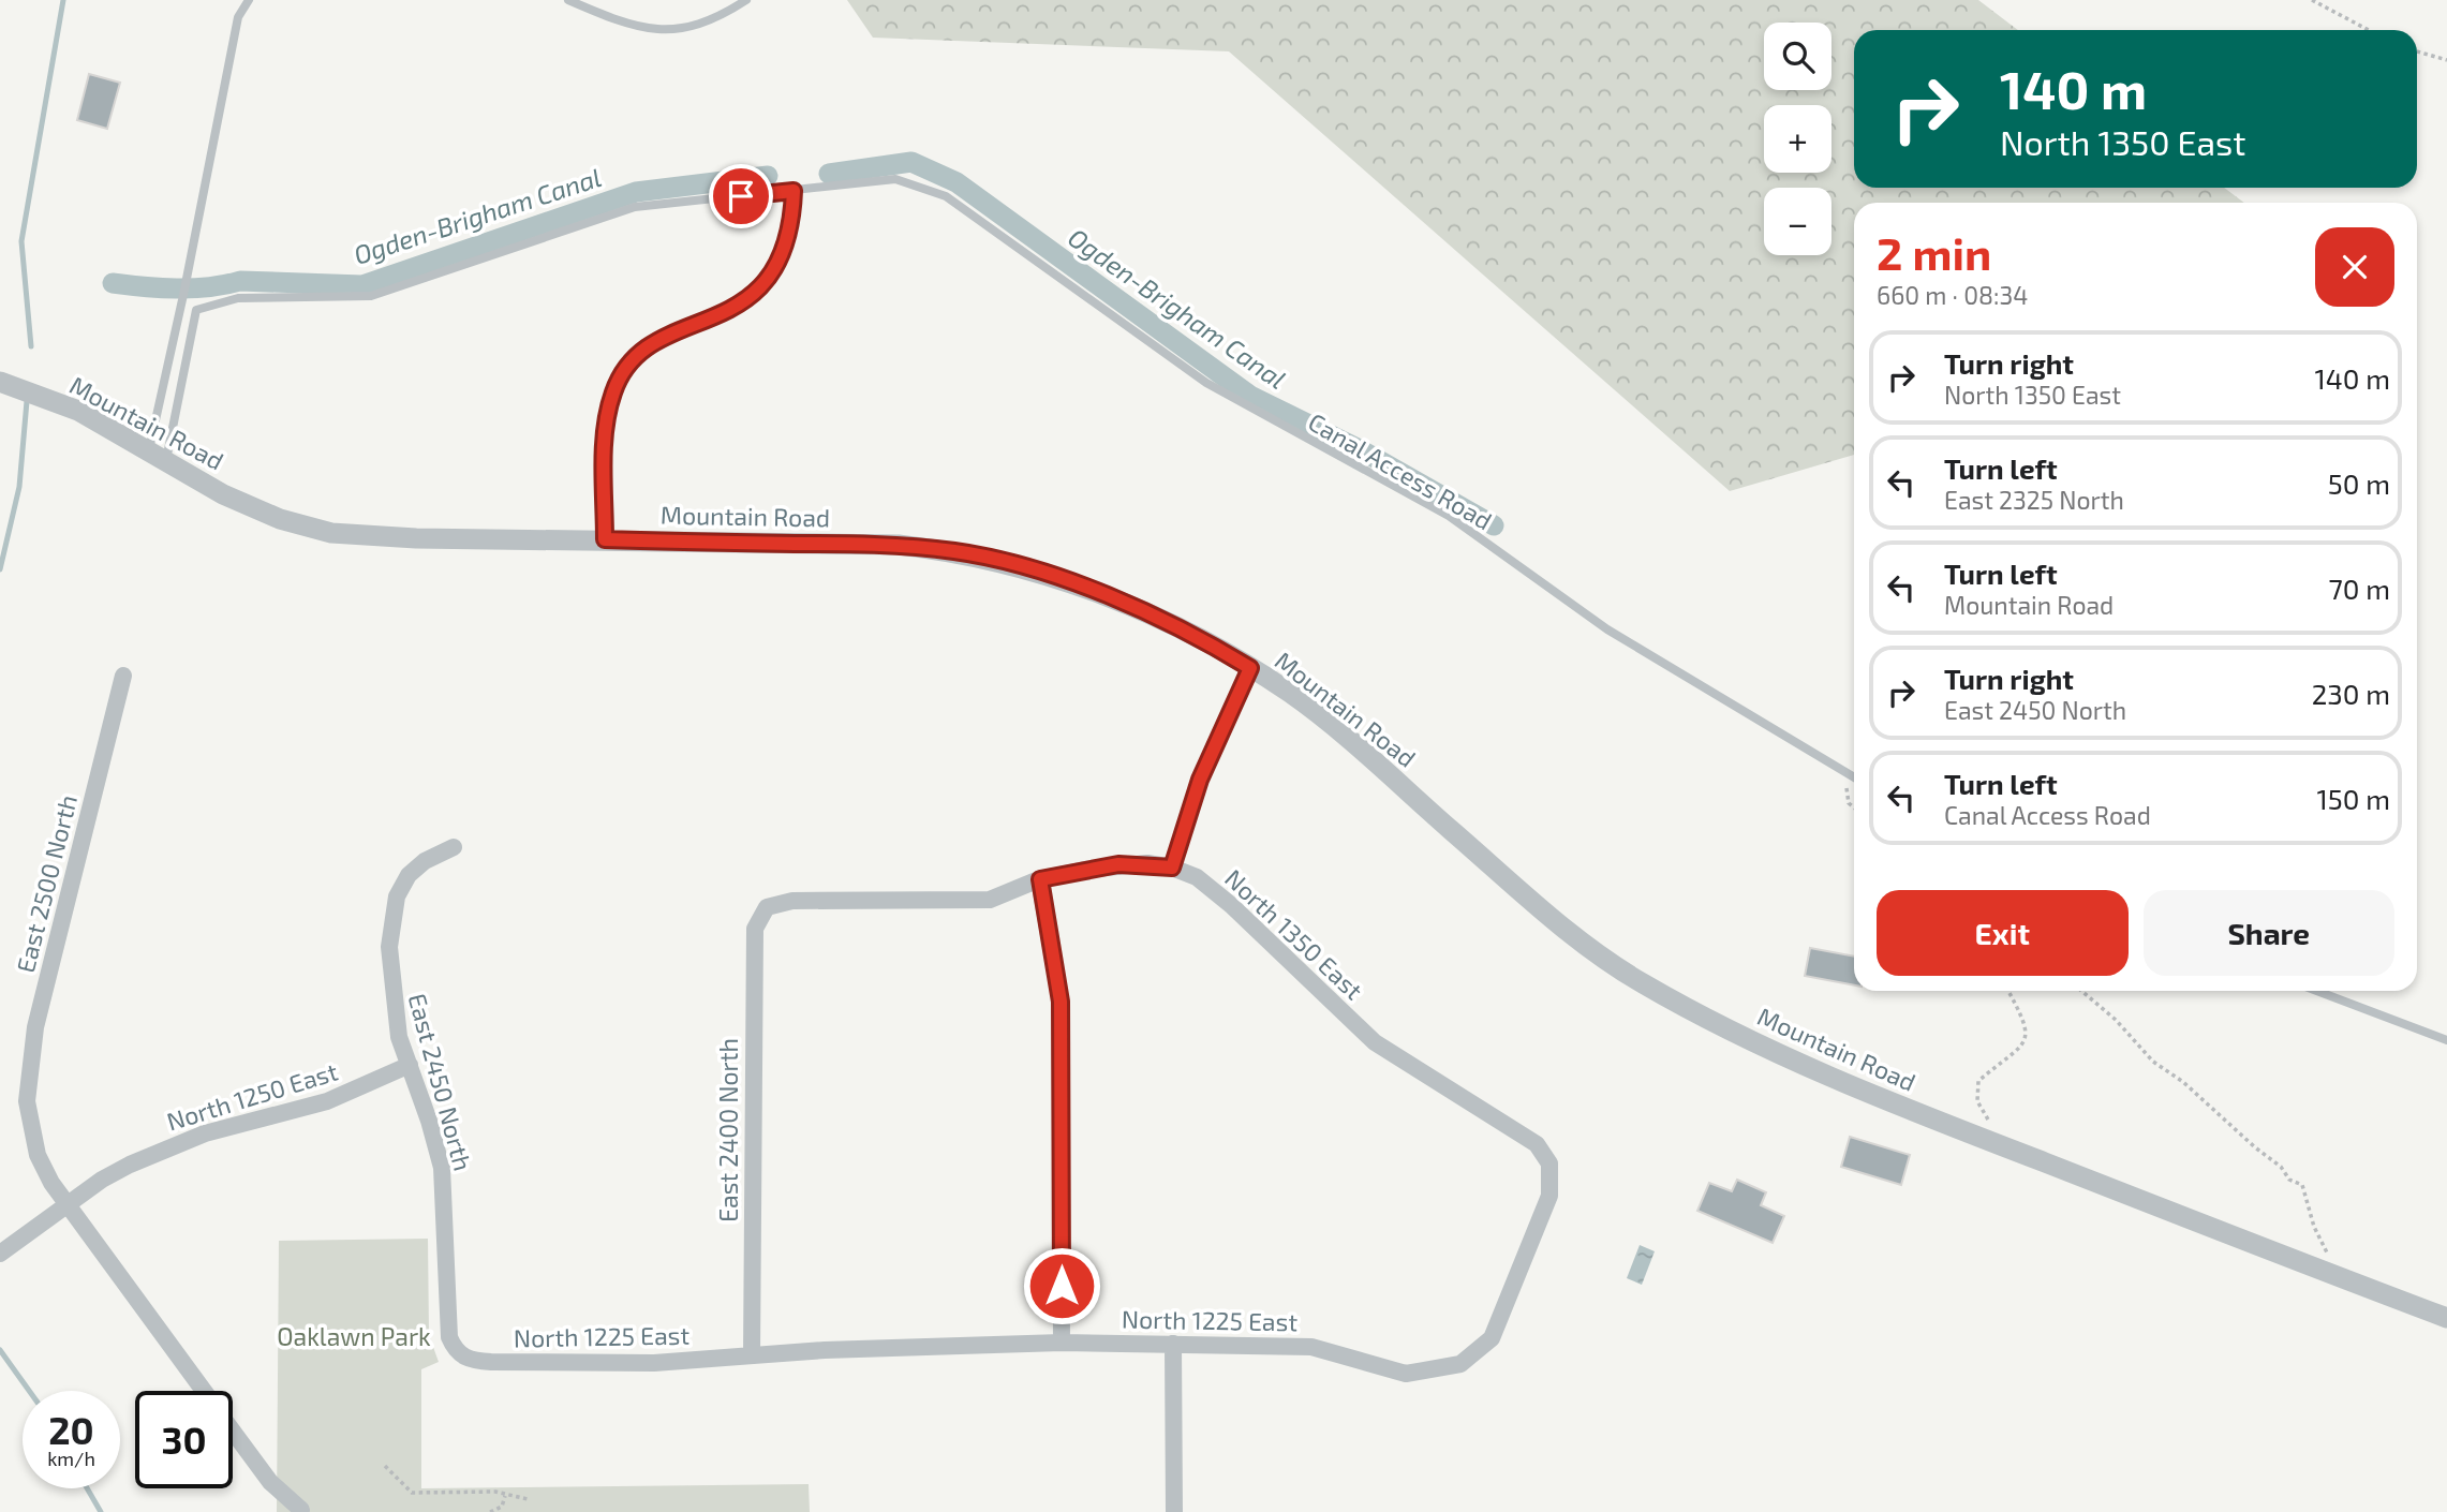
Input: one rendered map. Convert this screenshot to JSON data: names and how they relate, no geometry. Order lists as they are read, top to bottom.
{
  "streets": {
    "street": [
      "Mountain Road",
      "East 2500 North",
      "North 1350 East",
      "East 2450 North",
      "North 1250 East",
      "East 2400 North",
      "North 1225 East"
    ],
    "lane": ["Canal Access Road"]
  },
  "crossings": [
    ["Mountain Road", "Canal Access Road"],
    ["East 2500 North", "North 1250 East"],
    ["North 1350 East", "East 2400 North"],
    ["North 1350 East", "North 1225 East"],
    ["East 2450 North", "North 1250 East"],
    ["East 2450 North", "North 1225 East"],
    ["East 2400 North", "North 1225 East"]
  ],
  "water": ["Ogden-Brigham Canal"],
  "parks": ["Oaklawn Park"],
  "page": {
    "map_buttons": ["+", "−"],
    "turn": ["140 m", "North 1350 East"],
    "heading": ["2 min", "660 m · 08:34"],
    "list": [
      {
        "name": "Turn right",
        "note": "North 1350 East",
        "value": "140 m"
      },
      {
        "name": "Turn left",
        "note": "East 2325 North",
        "value": "50 m"
      },
      {
        "name": "Turn left",
        "note": "Mountain Road",
        "value": "70 m"
      },
      {
        "name": "Turn right",
        "note": "East 2450 North",
        "value": "230 m"
      },
      {
        "name": "Turn left",
        "note": "Canal Access Road",
        "value": "150 m"
      }
    ],
    "buttons": ["Exit", "Share"],
    "speed": "20 km/h",
    "limit": "30"
  }
}
